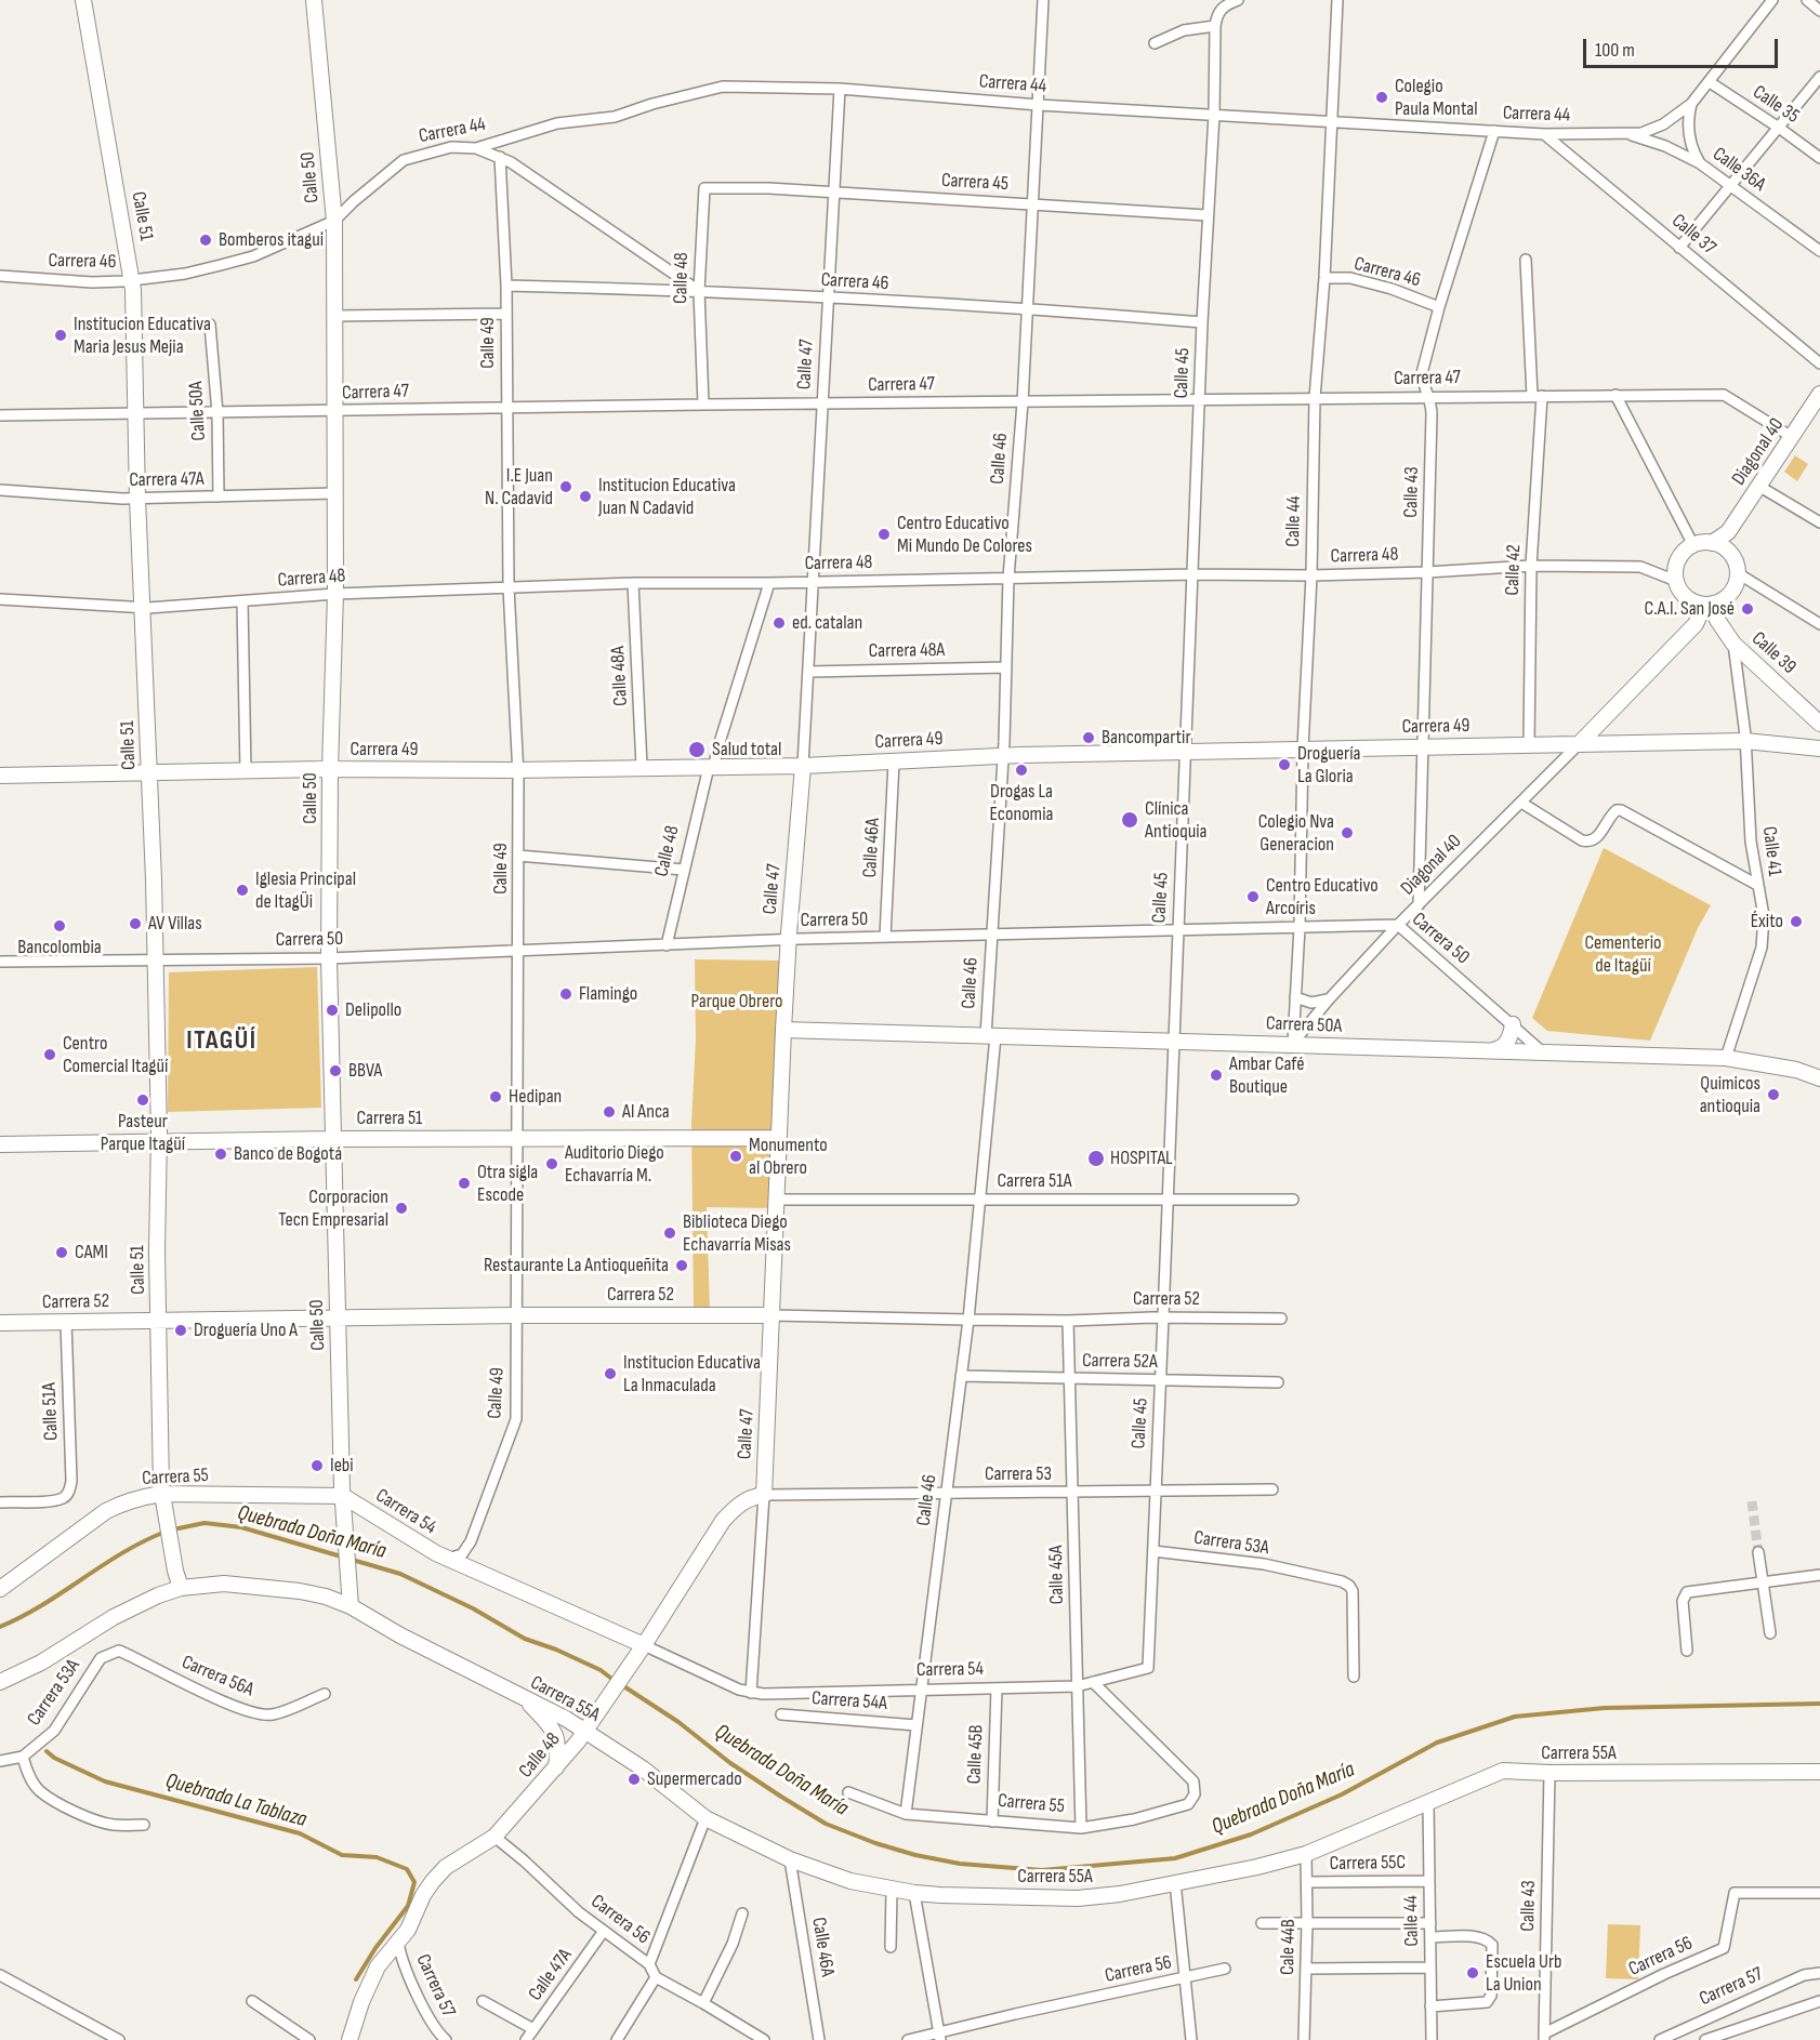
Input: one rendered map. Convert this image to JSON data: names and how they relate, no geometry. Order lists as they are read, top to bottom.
{
  "streets": {
    "street": [
      "Carrera 44",
      "Calle 35",
      "Calle 36A",
      "Calle 50",
      "Carrera 45",
      "Calle 51",
      "Calle 37",
      "Carrera 46",
      "Calle 48",
      "Calle 49",
      "Calle 47",
      "Calle 45",
      "Carrera 47",
      "Calle 50A",
      "Diagonal 40",
      "Calle 46",
      "Carrera 47A",
      "Calle 43",
      "Calle 44",
      "Carrera 48",
      "Calle 42",
      "Carrera 48A",
      "Calle 39",
      "Calle 48A",
      "Carrera 49",
      "Calle 46A",
      "Calle 41",
      "Carrera 50",
      "Carrera 50A",
      "Carrera 51",
      "Carrera 51A",
      "Carrera 52",
      "Carrera 52A",
      "Calle 51A",
      "Carrera 53",
      "Carrera 55",
      "Carrera 54",
      "Carrera 53A",
      "Calle 45A",
      "Carrera 56A",
      "Carrera 55A",
      "Carrera 54A",
      "Calle 45B",
      "Carrera 55C",
      "Carrera 56",
      "Cale 44B",
      "Calle 47A",
      "Carrera 57"
    ]
  },
  "crossings": [
    ["Carrera 44", "Calle 36A"],
    ["Carrera 44", "Calle 37"],
    ["Carrera 44", "Carrera 46"],
    ["Carrera 44", "Calle 47"],
    ["Carrera 44", "Calle 45"],
    ["Carrera 44", "Calle 46"],
    ["Carrera 44", "Calle 43"],
    ["Carrera 44", "Calle 44"],
    ["Calle 50", "Carrera 46"],
    ["Calle 50", "Carrera 47"],
    ["Calle 50", "Carrera 47A"],
    ["Calle 50", "Carrera 48"],
    ["Calle 50", "Carrera 49"],
    ["Calle 50", "Carrera 50"],
    ["Calle 50", "Carrera 51"],
    ["Calle 50", "Carrera 52"],
    ["Calle 50", "Carrera 55"],
    ["Calle 50", "Carrera 54"],
    ["Calle 50", "Carrera 55A"],
    ["Carrera 45", "Calle 48"],
    ["Carrera 45", "Calle 47"],
    ["Carrera 45", "Calle 45"],
    ["Carrera 45", "Calle 46"],
    ["Calle 51", "Carrera 46"],
    ["Calle 51", "Carrera 47"],
    ["Calle 51", "Carrera 47A"],
    ["Calle 51", "Carrera 48"],
    ["Calle 51", "Carrera 49"],
    ["Calle 51", "Carrera 50"],
    ["Calle 51", "Carrera 51"],
    ["Calle 51", "Carrera 52"],
    ["Calle 51", "Carrera 55"],
    ["Calle 51", "Carrera 55A"],
    ["Carrera 46", "Calle 48"],
    ["Carrera 46", "Calle 49"],
    ["Carrera 46", "Calle 47"],
    ["Carrera 46", "Calle 45"],
    ["Carrera 46", "Calle 46"],
    ["Carrera 46", "Calle 43"],
    ["Carrera 46", "Calle 44"],
    ["Calle 48", "Calle 47"],
    ["Calle 48", "Carrera 47"],
    ["Calle 48", "Carrera 48"],
    ["Calle 48", "Carrera 49"],
    ["Calle 48", "Carrera 50"],
    ["Calle 48", "Carrera 53"],
    ["Calle 48", "Carrera 54"],
    ["Calle 48", "Carrera 55A"],
    ["Calle 48", "Carrera 56"],
    ["Calle 48", "Carrera 57"],
    ["Calle 49", "Carrera 47"],
    ["Calle 49", "Carrera 48"],
    ["Calle 49", "Carrera 49"],
    ["Calle 49", "Carrera 50"],
    ["Calle 49", "Carrera 51"],
    ["Calle 49", "Carrera 52"],
    ["Calle 49", "Carrera 54"],
    ["Calle 47", "Carrera 47"],
    ["Calle 47", "Carrera 48"],
    ["Calle 47", "Carrera 48A"],
    ["Calle 47", "Carrera 49"],
    ["Calle 47", "Carrera 50"],
    ["Calle 47", "Carrera 50A"],
    ["Calle 47", "Carrera 51"],
    ["Calle 47", "Carrera 51A"],
    ["Calle 47", "Carrera 52"],
    ["Calle 47", "Carrera 53"],
    ["Calle 47", "Carrera 54"],
    ["Calle 45", "Carrera 47"],
    ["Calle 45", "Carrera 48"],
    ["Calle 45", "Carrera 49"],
    ["Calle 45", "Carrera 50"],
    ["Calle 45", "Carrera 50A"],
    ["Calle 45", "Carrera 51A"],
    ["Calle 45", "Carrera 52"],
    ["Calle 45", "Carrera 52A"],
    ["Calle 45", "Carrera 53"],
    ["Calle 45", "Carrera 54"],
    ["Calle 45", "Carrera 53A"],
    ["Carrera 47", "Calle 50A"],
    ["Carrera 47", "Diagonal 40"],
    ["Carrera 47", "Calle 46"],
    ["Carrera 47", "Calle 43"],
    ["Carrera 47", "Calle 44"],
    ["Carrera 47", "Calle 42"],
    ["Calle 50A", "Carrera 47A"],
    ["Diagonal 40", "Calle 43"],
    ["Diagonal 40", "Calle 44"],
    ["Diagonal 40", "Carrera 48"],
    ["Diagonal 40", "Calle 39"],
    ["Diagonal 40", "Carrera 49"],
    ["Diagonal 40", "Carrera 50"],
    ["Diagonal 40", "Carrera 50A"],
    ["Calle 46", "Carrera 48"],
    ["Calle 46", "Carrera 48A"],
    ["Calle 46", "Carrera 49"],
    ["Calle 46", "Carrera 50"],
    ["Calle 46", "Carrera 50A"],
    ["Calle 46", "Carrera 51A"],
    ["Calle 46", "Carrera 52"],
    ["Calle 46", "Carrera 52A"],
    ["Calle 46", "Carrera 53"],
    ["Calle 46", "Carrera 55"],
    ["Calle 46", "Carrera 54"],
    ["Calle 46", "Carrera 54A"],
    ["Calle 43", "Carrera 48"],
    ["Calle 43", "Carrera 49"],
    ["Calle 43", "Carrera 55A"],
    ["Calle 43", "Carrera 56"],
    ["Calle 44", "Carrera 48"],
    ["Calle 44", "Carrera 49"],
    ["Calle 44", "Carrera 50"],
    ["Calle 44", "Carrera 50A"],
    ["Calle 44", "Carrera 55A"],
    ["Calle 44", "Carrera 55C"],
    ["Carrera 48", "Calle 42"],
    ["Carrera 48", "Calle 39"],
    ["Carrera 48", "Calle 48A"],
    ["Calle 42", "Carrera 49"],
    ["Calle 39", "Calle 41"],
    ["Calle 48A", "Carrera 49"],
    ["Carrera 49", "Calle 46A"],
    ["Carrera 49", "Calle 41"],
    ["Calle 46A", "Carrera 50"],
    ["Calle 46A", "Carrera 55A"],
    ["Calle 41", "Carrera 50A"],
    ["Carrera 50", "Carrera 50A"],
    ["Carrera 52", "Calle 51A"],
    ["Carrera 52", "Calle 45A"],
    ["Carrera 52A", "Calle 45A"],
    ["Carrera 53", "Calle 45A"],
    ["Carrera 55", "Carrera 54"],
    ["Carrera 55", "Calle 45A"],
    ["Carrera 55", "Calle 45B"],
    ["Carrera 54", "Calle 45A"],
    ["Carrera 54", "Calle 45B"],
    ["Carrera 53A", "Carrera 56A"],
    ["Carrera 55A", "Cale 44B"],
    ["Carrera 55C", "Cale 44B"],
    ["Carrera 56", "Calle 47A"]
  ],
  "districts": ["ITAGÜÍ"],
  "water": ["Quebrada Doña María", "Quebrada La Tablaza"],
  "parks": ["Cementerio de Itagüí", "Parque Obrero"],
  "places": [
    "Colegio Paula Montal",
    "Bomberos itagui",
    "Institucion Educativa Maria Jesus Mejia",
    "I.E Juan N. Cadavid",
    "Institucion Educativa Juan N Cadavid",
    "Centro Educativo Mi Mundo De Colores",
    "C.A.I. San José",
    "ed. catalan",
    "Bancompartir",
    "Salud total",
    "Droguería La Gloria",
    "Drogas La Economia",
    "Clínica Antioquia",
    "Colegio Nva Generacion",
    "Iglesia Principal de ItagÜi",
    "Centro Educativo Arcoíris",
    "Éxito",
    "AV Villas",
    "Bancolombia",
    "Flamingo",
    "Delipollo",
    "Centro Comercial Itagüí",
    "BBVA",
    "Ambar Café Boutique",
    "Quimicos antioquia",
    "Hedipan",
    "Pasteur Parque Itagüí",
    "Al Anca",
    "Banco de Bogotá",
    "Monumento al Obrero",
    "HOSPITAL",
    "Auditorio Diego Echavarría M.",
    "Otra sigla Escode",
    "Corporacion Tecn Empresarial",
    "Biblioteca Diego Echavarría Misas",
    "CAMI",
    "Restaurante La Antioqueñita",
    "Droguería Uno A",
    "Institucion Educativa La Inmaculada",
    "Iebi",
    "Supermercado",
    "Escuela Urb La Union"
  ],
  "scale_bar": "100 m"
}
